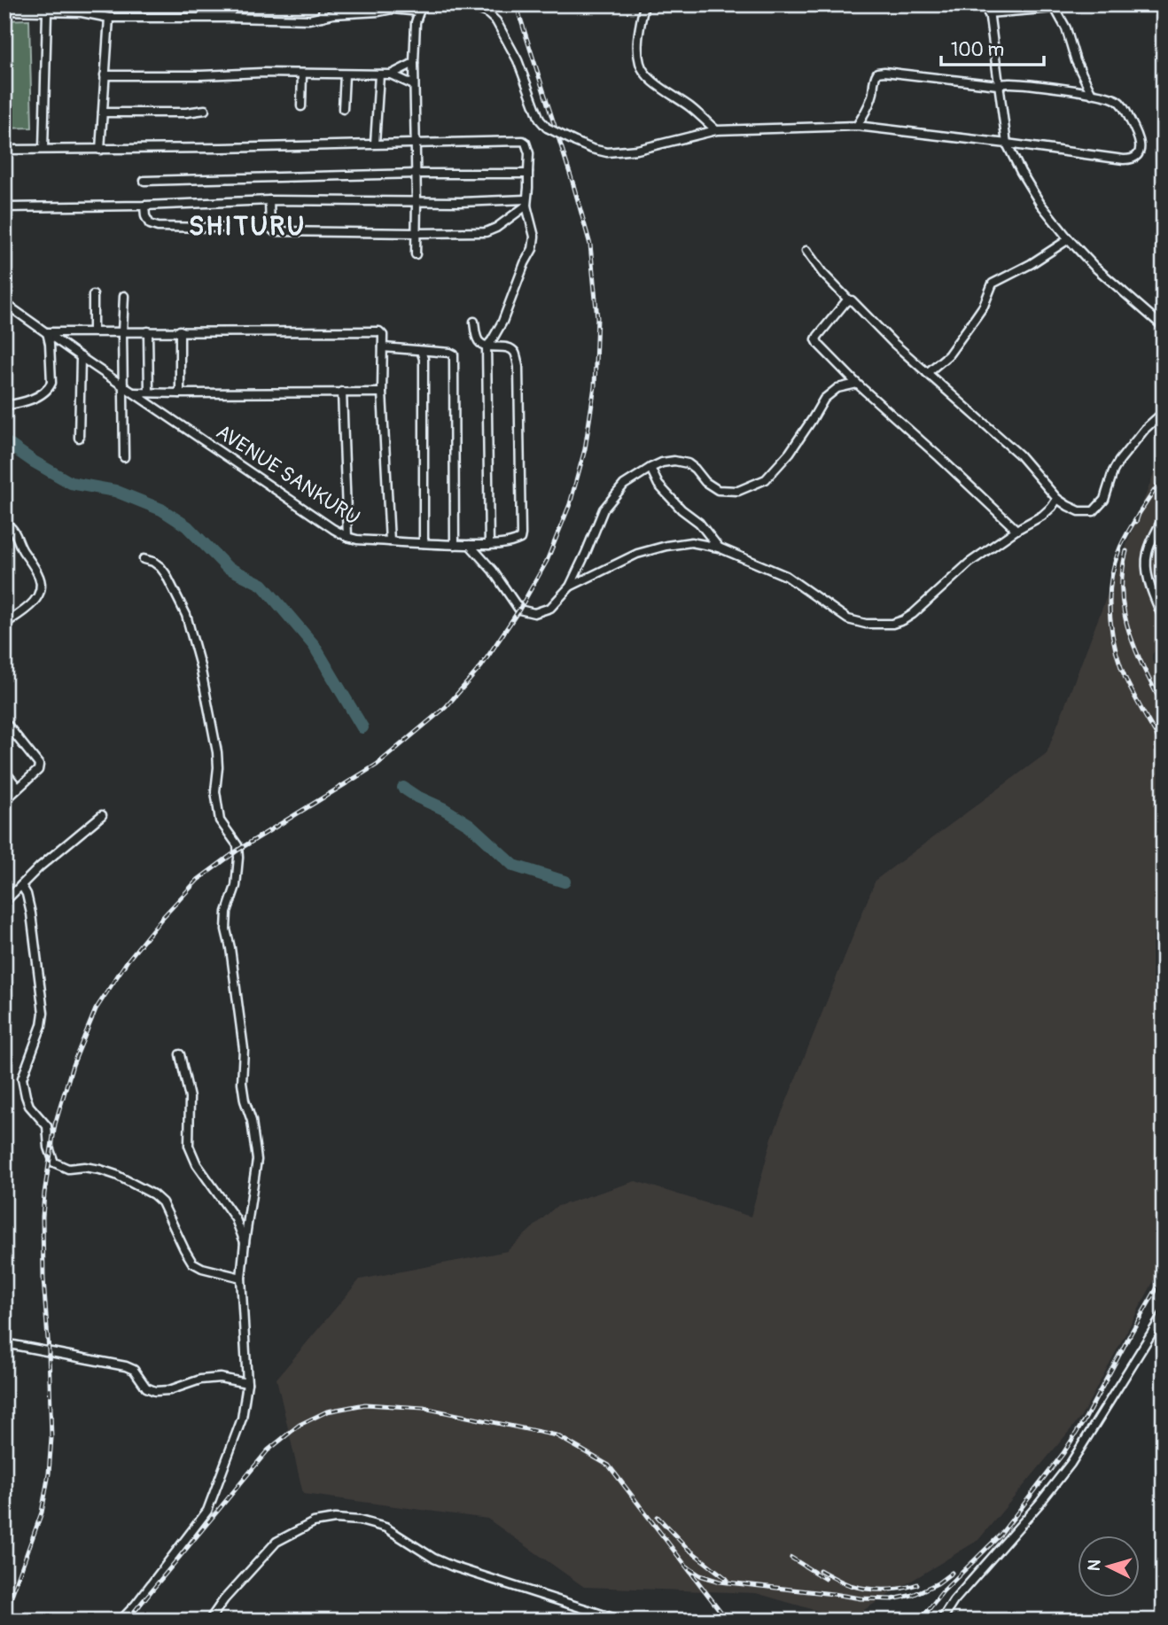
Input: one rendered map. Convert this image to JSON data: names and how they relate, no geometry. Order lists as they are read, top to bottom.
{
  "streets": {
    "street": ["AVENUE SANKURU"]
  },
  "districts": ["SHITURU"],
  "scale_bar": "100 m",
  "north": "left"
}
